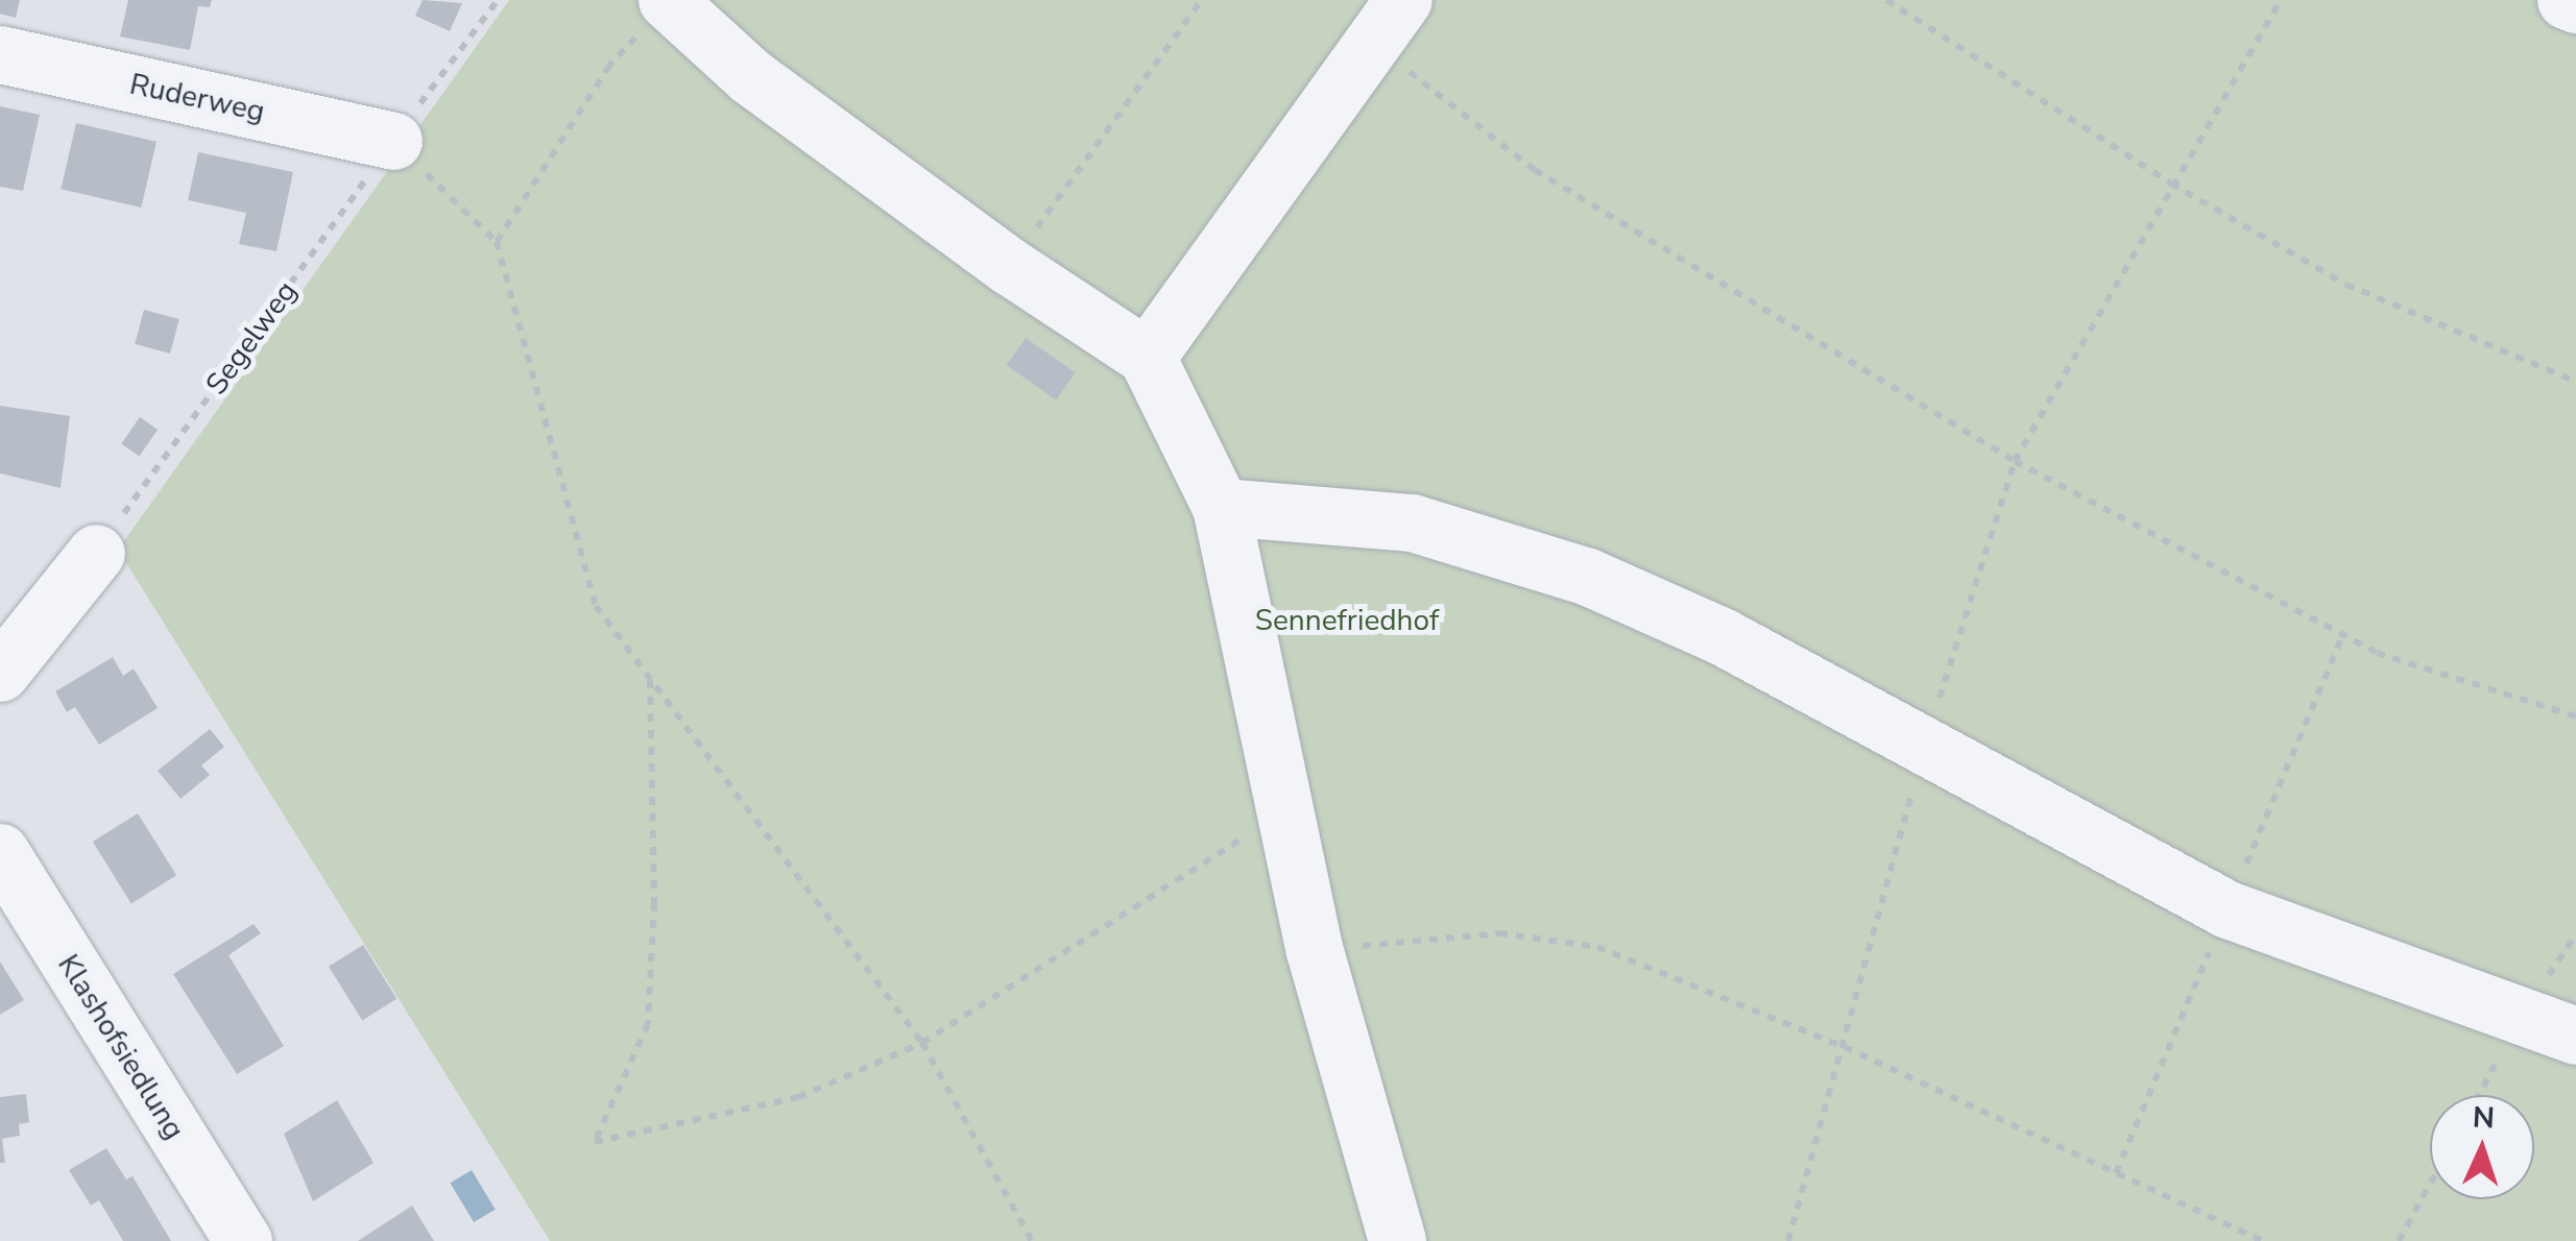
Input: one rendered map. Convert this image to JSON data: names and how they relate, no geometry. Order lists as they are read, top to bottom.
{
  "streets": {
    "street": ["Ruderweg", "Klashofsiedlung"],
    "path": ["Segelweg"]
  },
  "crossings": [
    ["Ruderweg", "Segelweg"]
  ],
  "parks": ["Sennefriedhof"],
  "north": "top"
}
